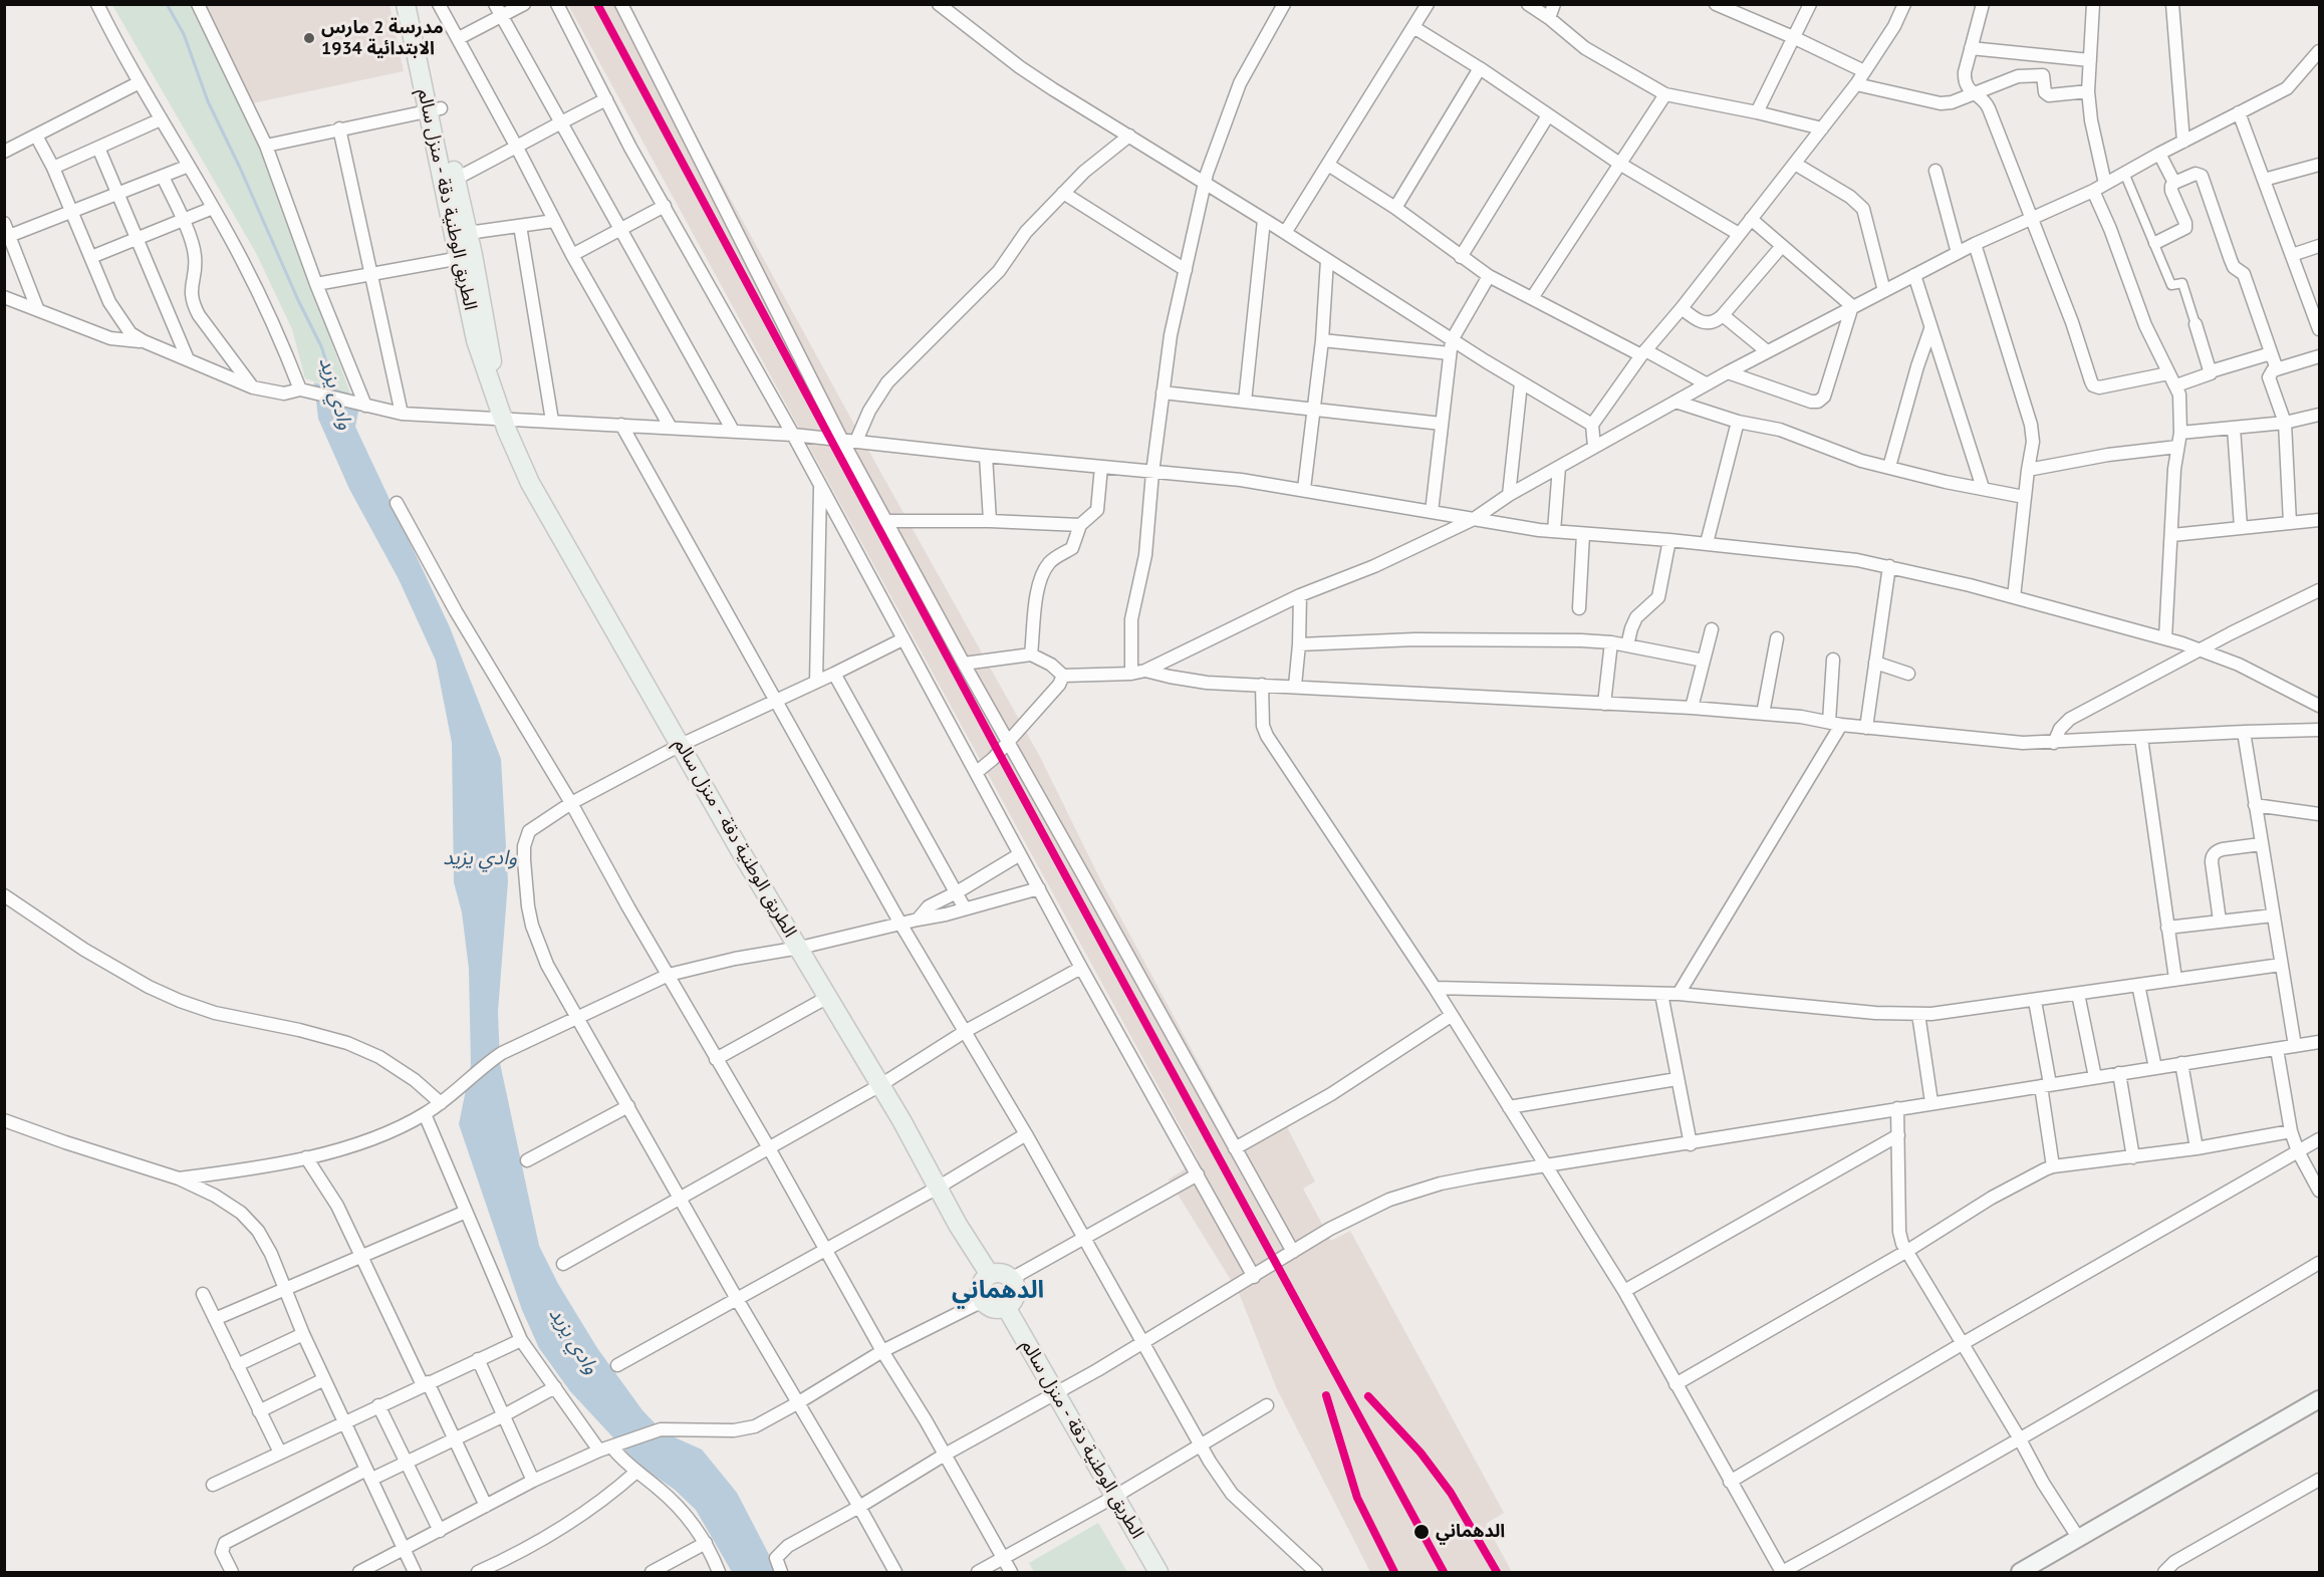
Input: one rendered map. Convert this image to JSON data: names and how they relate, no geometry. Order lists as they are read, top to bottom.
{
  "streets": {
    "main road": ["الطريق الوطنية دقة - منزل سالم"]
  },
  "districts": ["الدهماني"],
  "water": ["وادي يزيد"],
  "places": ["مدرسة 2 مارس 1934 الابتدائية", "الدهماني"]
}
